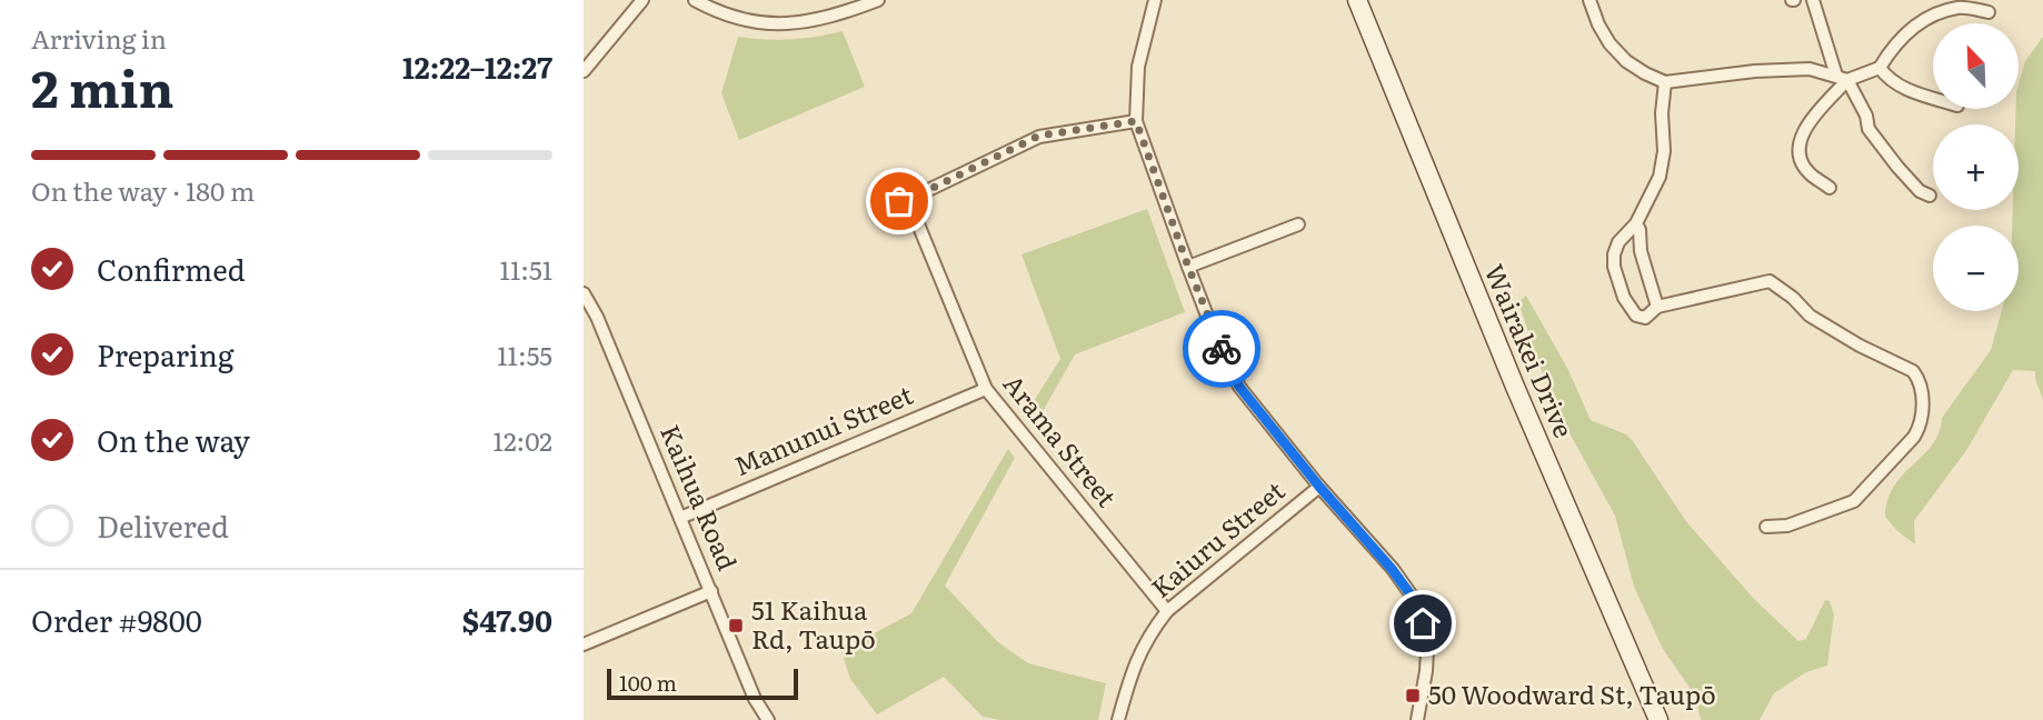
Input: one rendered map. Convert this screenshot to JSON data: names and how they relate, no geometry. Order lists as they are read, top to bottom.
{
  "streets": {
    "main road": ["Wairakei Drive"],
    "street": [
      "Manunui Street",
      "Arama Street",
      "Kaihua Road",
      "Kaiuru Street"
    ]
  },
  "crossings": [
    ["Manunui Street", "Arama Street"],
    ["Manunui Street", "Kaihua Road"],
    ["Arama Street", "Kaiuru Street"]
  ],
  "places": {
    "transit": ["51 Kaihua Rd, Taupō", "50 Woodward St, Taupō"]
  },
  "scale_bar": "100 m",
  "north": "top left",
  "page": {
    "heading": ["2 min", "Arriving in", "12:22–12:27"],
    "panel": ["Order #9800", "$47.90"],
    "map_buttons": ["+", "−"],
    "bar": "On the way · 180 m",
    "list": [
      ["Confirmed", "11:51"],
      ["Preparing", "11:55"],
      ["On the way", "12:02"],
      "Delivered"
    ],
    "scale": "100 m"
  }
}
